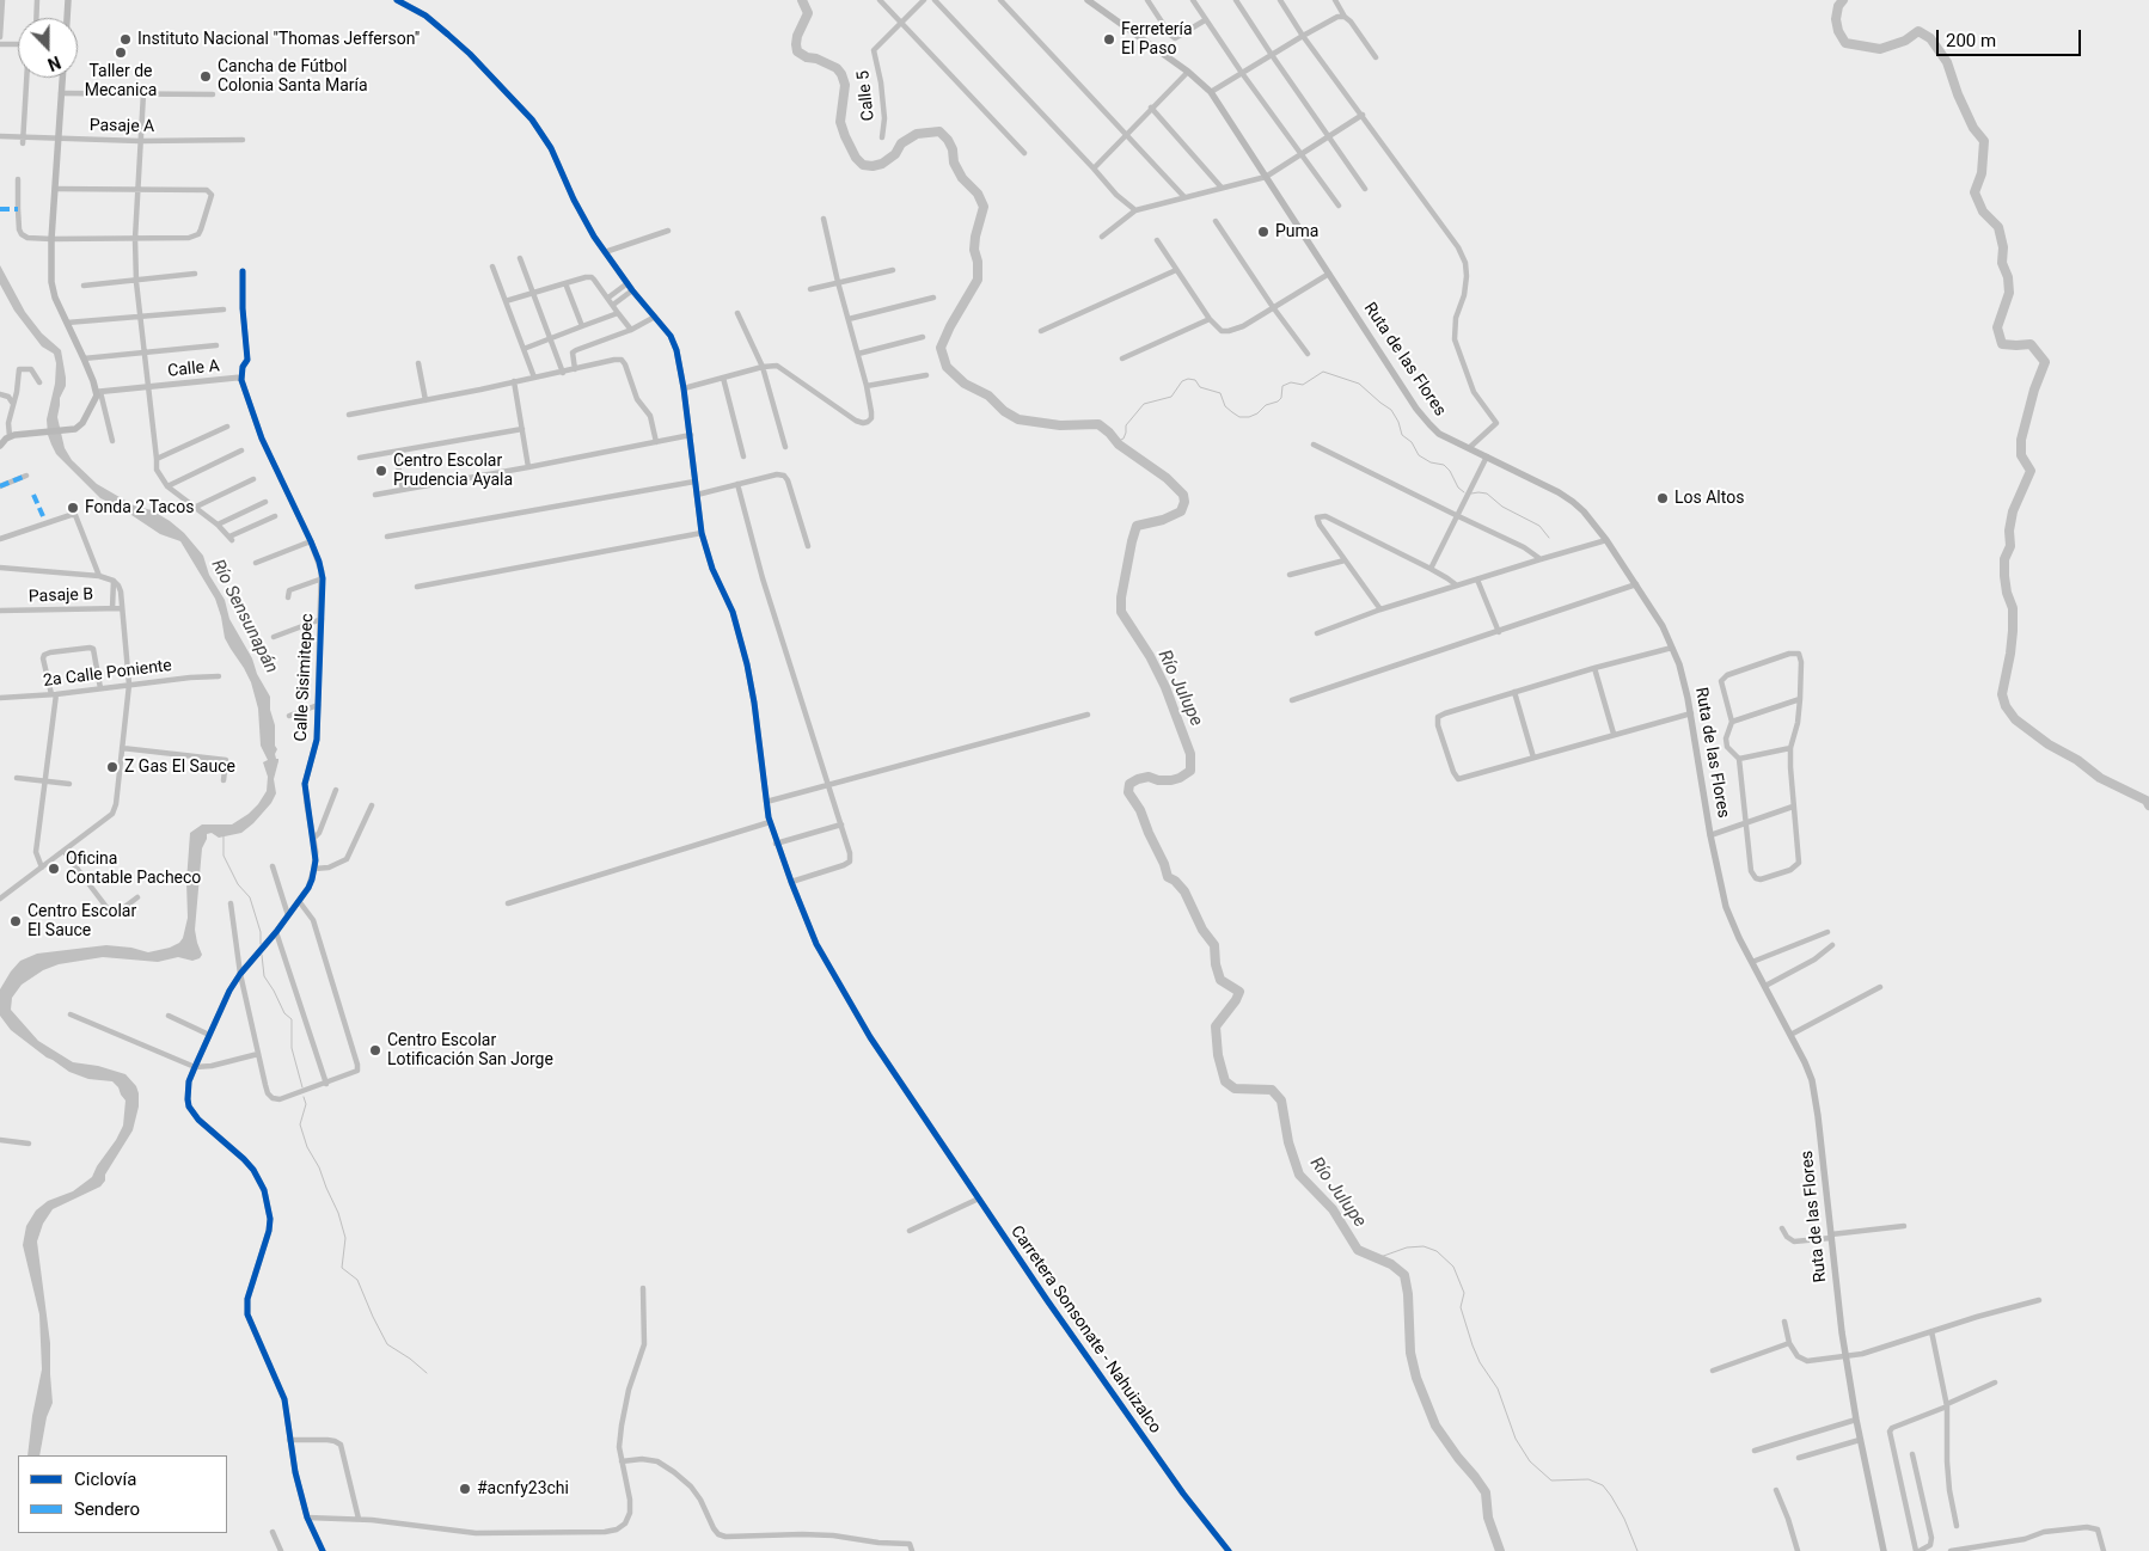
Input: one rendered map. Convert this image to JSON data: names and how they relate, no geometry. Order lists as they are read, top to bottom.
{
  "streets": {
    "main road": ["Ruta de las Flores"],
    "street": [
      "Calle 5",
      "Pasaje A",
      "Calle A",
      "Pasaje B",
      "2a Calle Poniente",
      "Calle Sisimitepec",
      "Carretera Sonsonate - Nahuizalco"
    ]
  },
  "crossings": [
    ["Calle A", "Calle Sisimitepec"]
  ],
  "water": ["Río Sensunapán", "Río Julupe"],
  "places": [
    "Instituto Nacional \"Thomas Jefferson\"",
    "Ferretería El Paso",
    "Taller de Mecanica",
    "Cancha de Fútbol Colonia Santa María",
    "Puma",
    "Centro Escolar Prudencia Ayala",
    "Los Altos",
    "Fonda 2 Tacos",
    "Z Gas El Sauce",
    "Oficina Contable Pacheco",
    "Centro Escolar El Sauce",
    "Centro Escolar Lotificación San Jorge",
    "#acnfy23chi"
  ],
  "legend": ["Ciclovía", "Sendero"],
  "scale_bar": "200 m",
  "north": "bottom"
}
